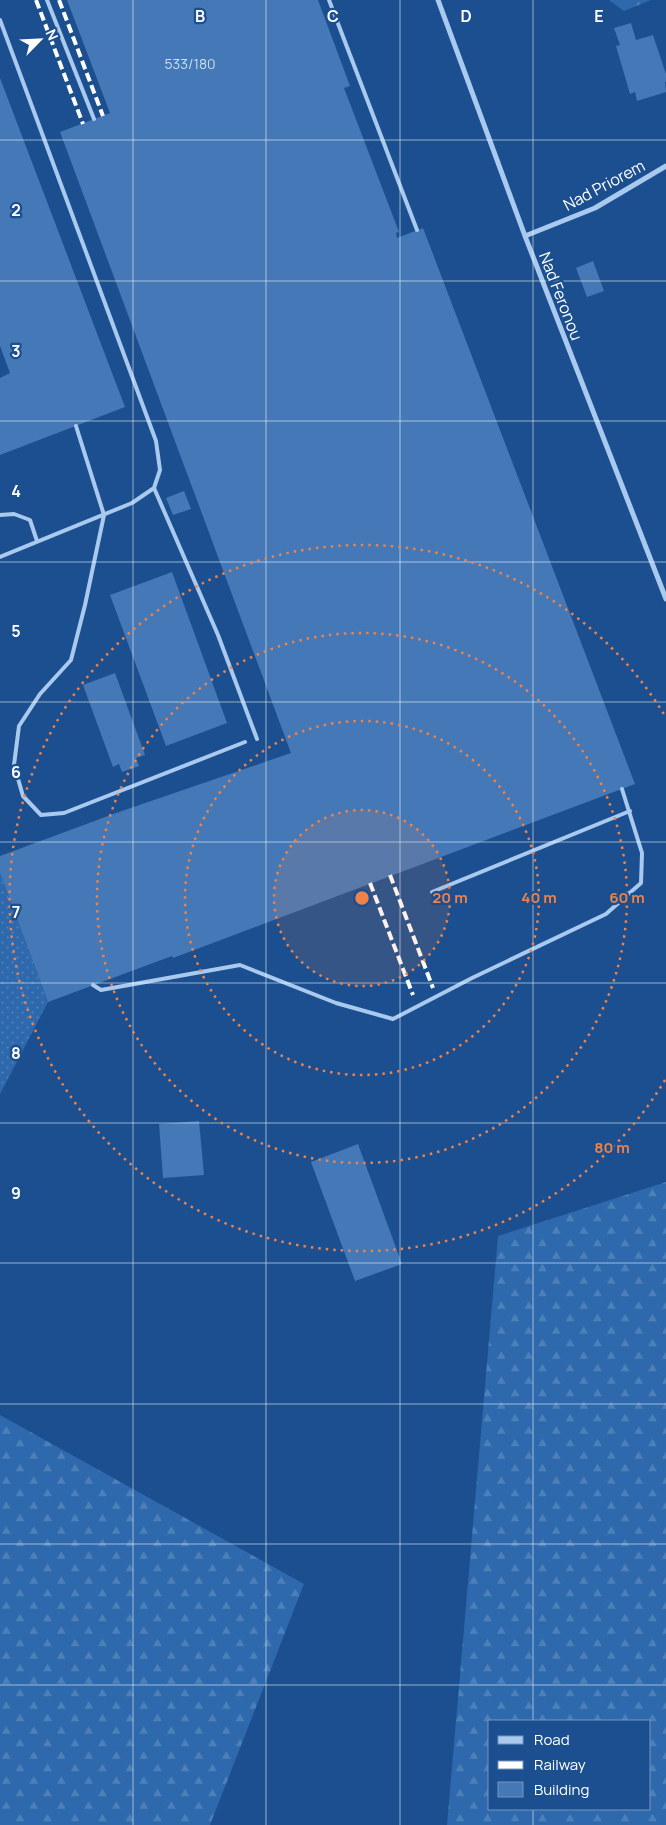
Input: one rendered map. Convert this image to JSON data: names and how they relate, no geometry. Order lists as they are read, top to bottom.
{
  "streets": {
    "street": ["Nad Priorem", "Nad Feronou"]
  },
  "crossings": [
    ["Nad Priorem", "Nad Feronou"]
  ],
  "house_numbers": ["533/180"],
  "legend": ["Road", "Railway", "Building"],
  "north": "top right",
  "grid": {
    "columns": [
      "B",
      "C",
      "D",
      "E"
    ],
    "rows": [
      "2",
      "3",
      "4",
      "5",
      "6",
      "7",
      "8",
      "9"
    ]
  },
  "rings": [
    "20 m",
    "40 m",
    "60 m",
    "80 m"
  ]
}
